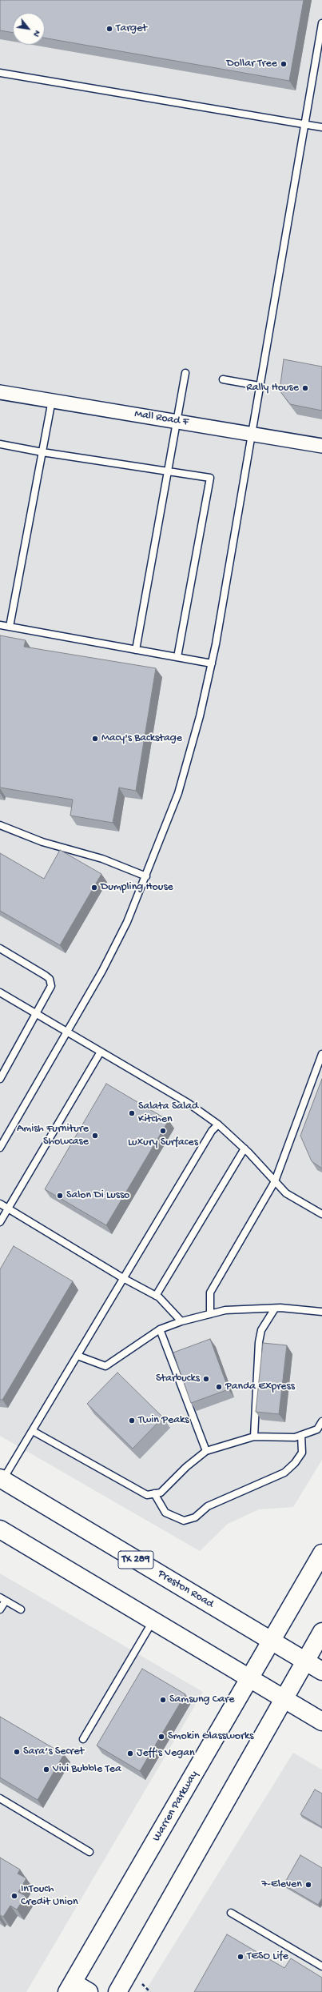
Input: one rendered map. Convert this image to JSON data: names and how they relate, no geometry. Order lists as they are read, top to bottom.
{
  "streets": {
    "main road": ["TX 289", "Preston Road", "Warren Parkway"],
    "street": ["Mall Road F"]
  },
  "crossings": [
    ["Preston Road", "Warren Parkway"]
  ],
  "places": [
    "Target",
    "Dollar Tree",
    "Rally House",
    "Macy's Backstage",
    "Dumpling House",
    "Salata Salad Kitchen",
    "Luxury Surfaces",
    "Amish Furniture Showcase",
    "Salon Di Lusso",
    "Starbucks",
    "Panda Express",
    "Twin Peaks",
    "Samsung Care",
    "Smokin Glassworks",
    "Sara’s Secret",
    "Jeff's Vegan",
    "Vivi Bubble Tea",
    "7-Eleven",
    "InTouch Credit Union",
    "TESO Life"
  ],
  "north": "bottom right"
}
